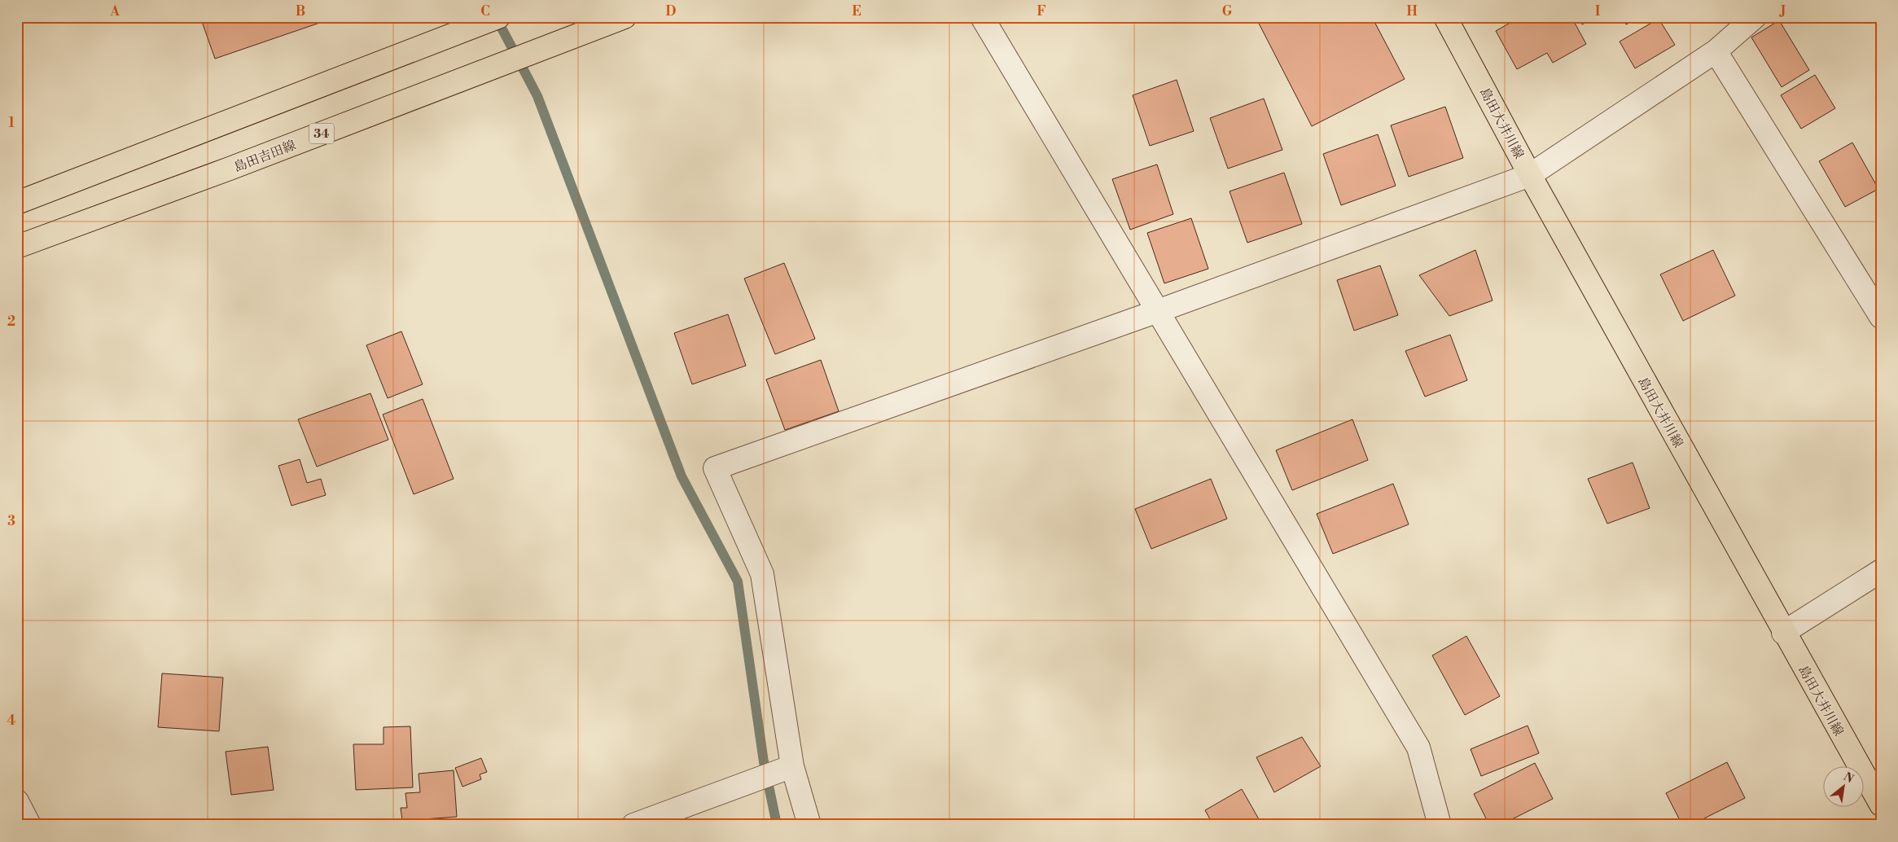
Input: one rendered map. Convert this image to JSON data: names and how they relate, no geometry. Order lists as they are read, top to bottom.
{
  "streets": {
    "main road": ["島田大井川線", "34", "島田吉田線"]
  },
  "north": "top right",
  "grid": {
    "columns": [
      "A",
      "B",
      "C",
      "D",
      "E",
      "F",
      "G",
      "H",
      "I",
      "J"
    ],
    "rows": [
      "1",
      "2",
      "3",
      "4"
    ]
  }
}
